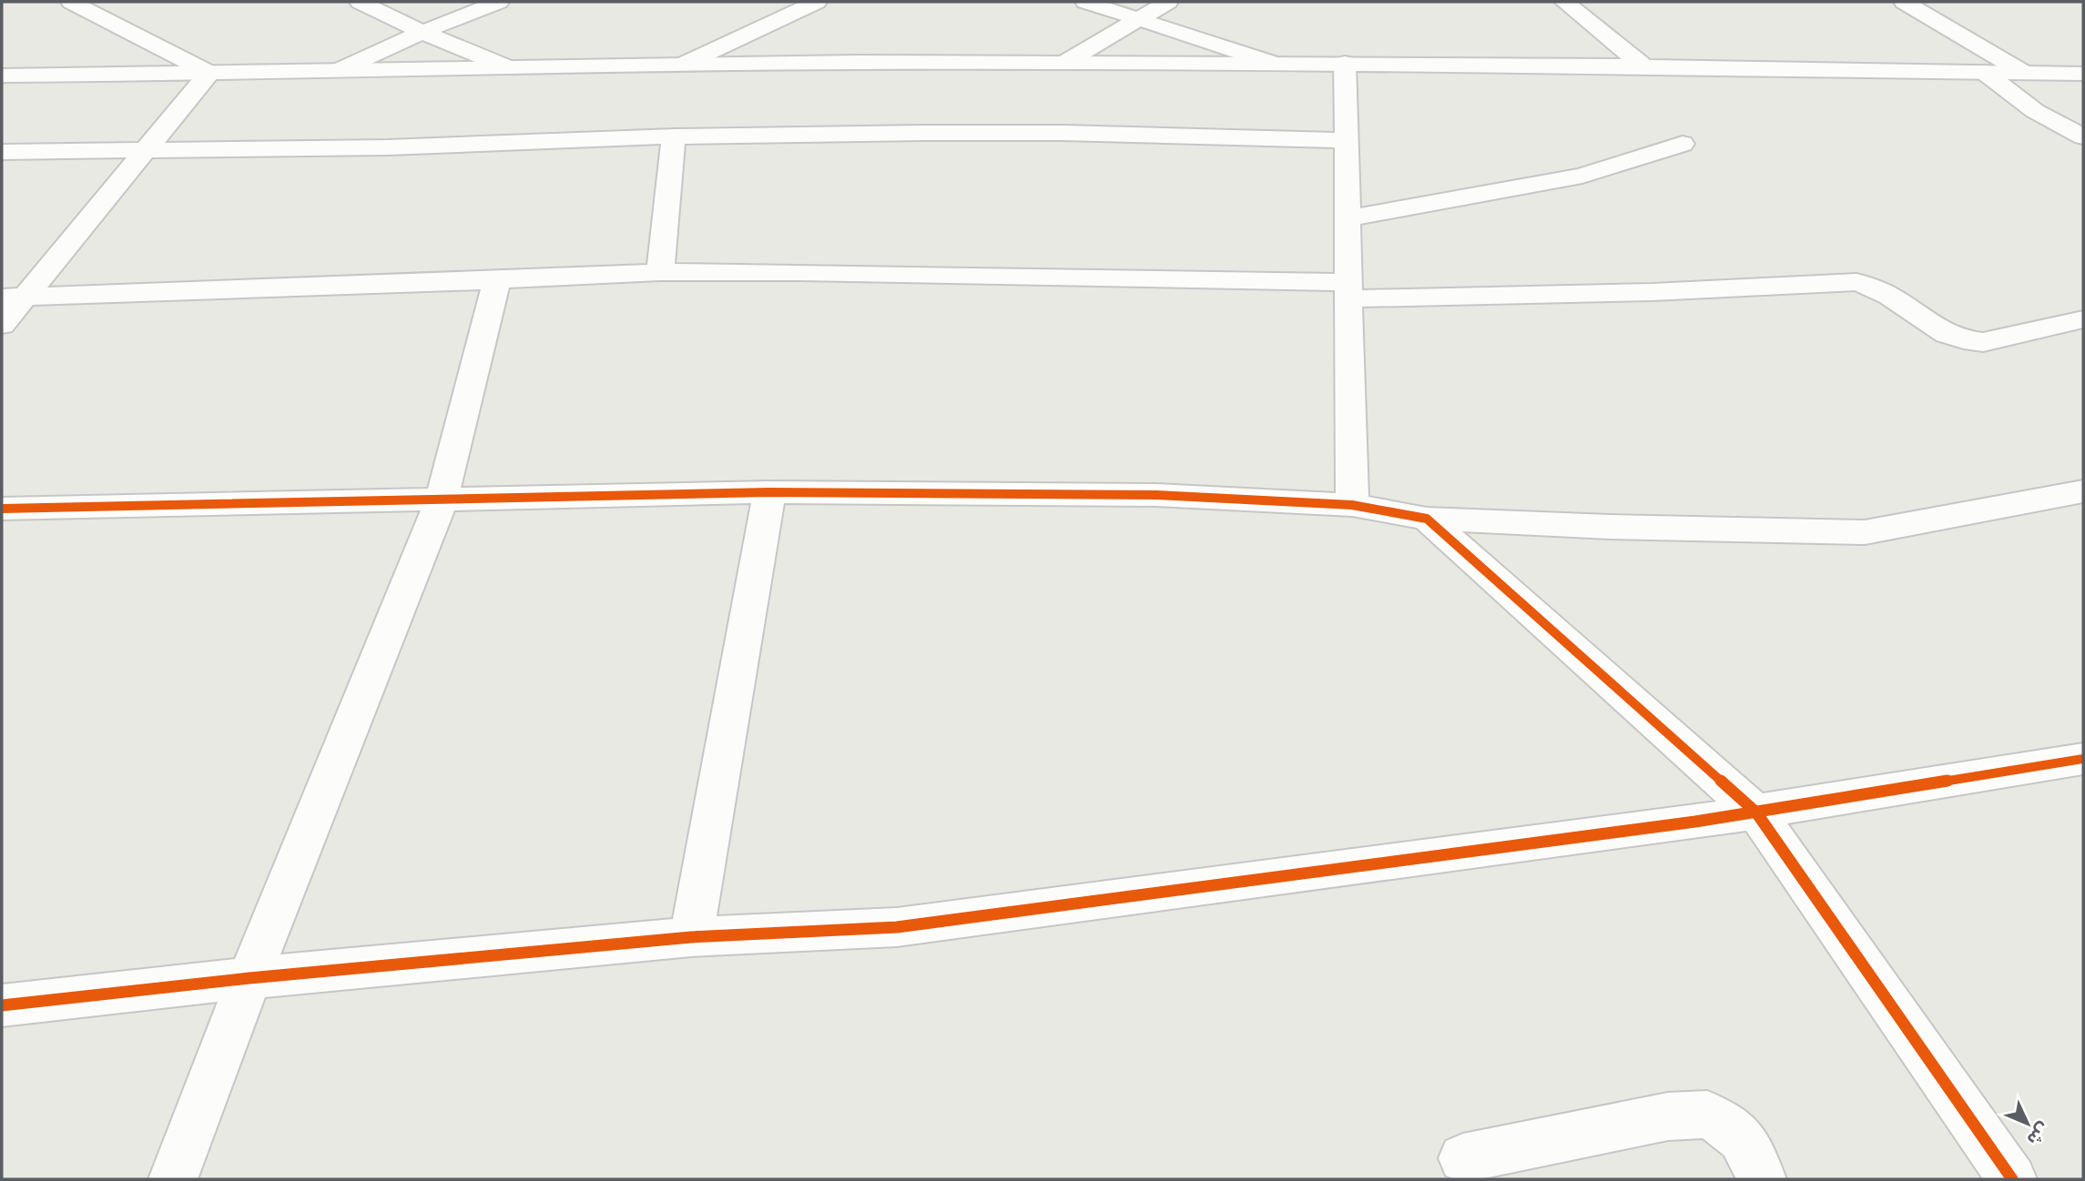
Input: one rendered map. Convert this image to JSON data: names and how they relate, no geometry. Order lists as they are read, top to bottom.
{
  "north": "bottom right"
}
